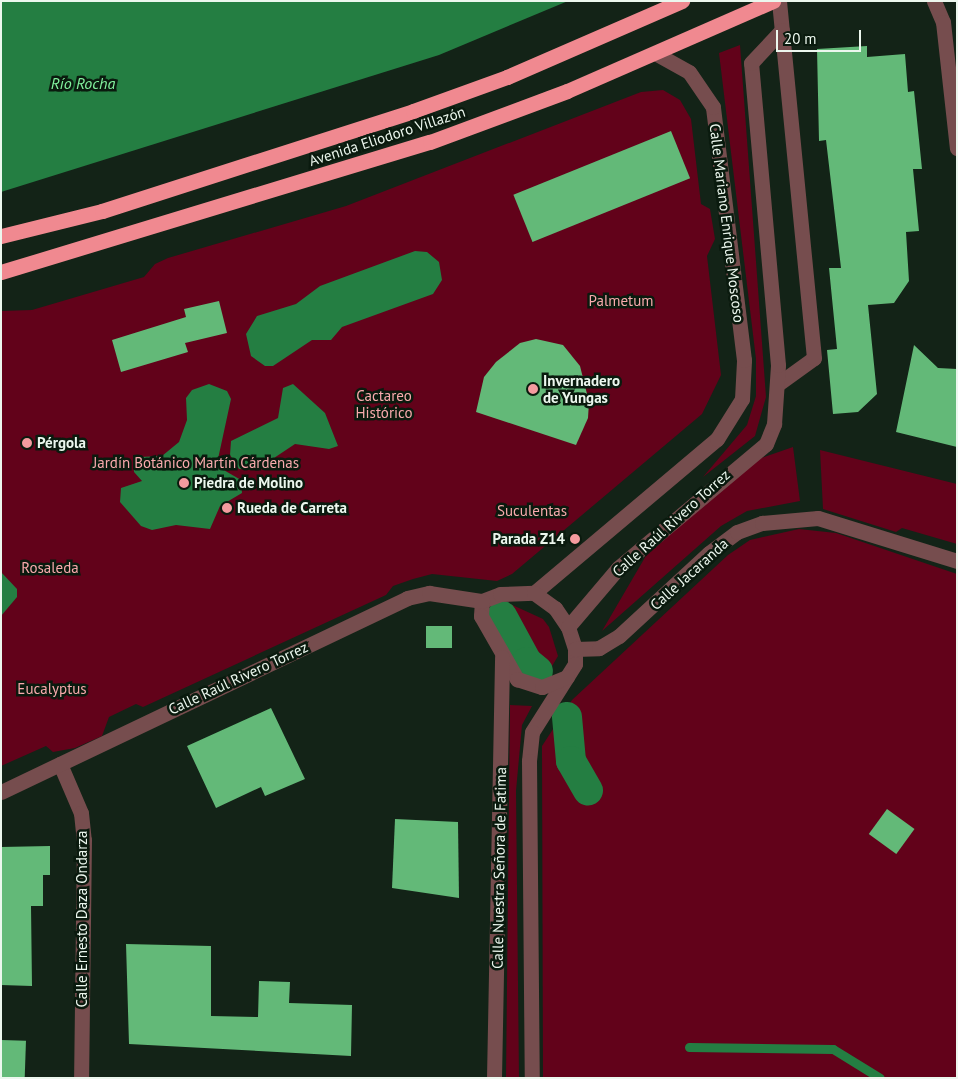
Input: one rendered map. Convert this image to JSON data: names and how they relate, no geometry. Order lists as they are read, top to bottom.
{
  "streets": {
    "highway": ["Avenida Eliodoro Villazón"],
    "street": [
      "Calle Mariano Enrique Moscoso",
      "Calle Raúl Rivero Torrez",
      "Calle Jacaranda",
      "Calle Nuestra Señora de Fatima",
      "Calle Ernesto Daza Ondarza"
    ]
  },
  "crossings": [
    ["Avenida Eliodoro Villazón", "Calle Mariano Enrique Moscoso"],
    ["Calle Mariano Enrique Moscoso", "Calle Raúl Rivero Torrez"],
    ["Calle Mariano Enrique Moscoso", "Calle Jacaranda"],
    ["Calle Mariano Enrique Moscoso", "Calle Nuestra Señora de Fatima"],
    ["Calle Raúl Rivero Torrez", "Calle Jacaranda"],
    ["Calle Raúl Rivero Torrez", "Calle Nuestra Señora de Fatima"],
    ["Calle Raúl Rivero Torrez", "Calle Ernesto Daza Ondarza"],
    ["Calle Jacaranda", "Calle Nuestra Señora de Fatima"]
  ],
  "water": ["Río Rocha"],
  "parks": [
    "Palmetum",
    "Cactareo Histórico",
    "Jardín Botánico Martín Cárdenas",
    "Suculentas",
    "Rosaleda",
    "Eucalyptus"
  ],
  "places": [
    "Invernadero de Yungas",
    "Pérgola",
    "Piedra de Molino",
    "Rueda de Carreta",
    "Parada Z14"
  ],
  "scale_bar": "20 m"
}
